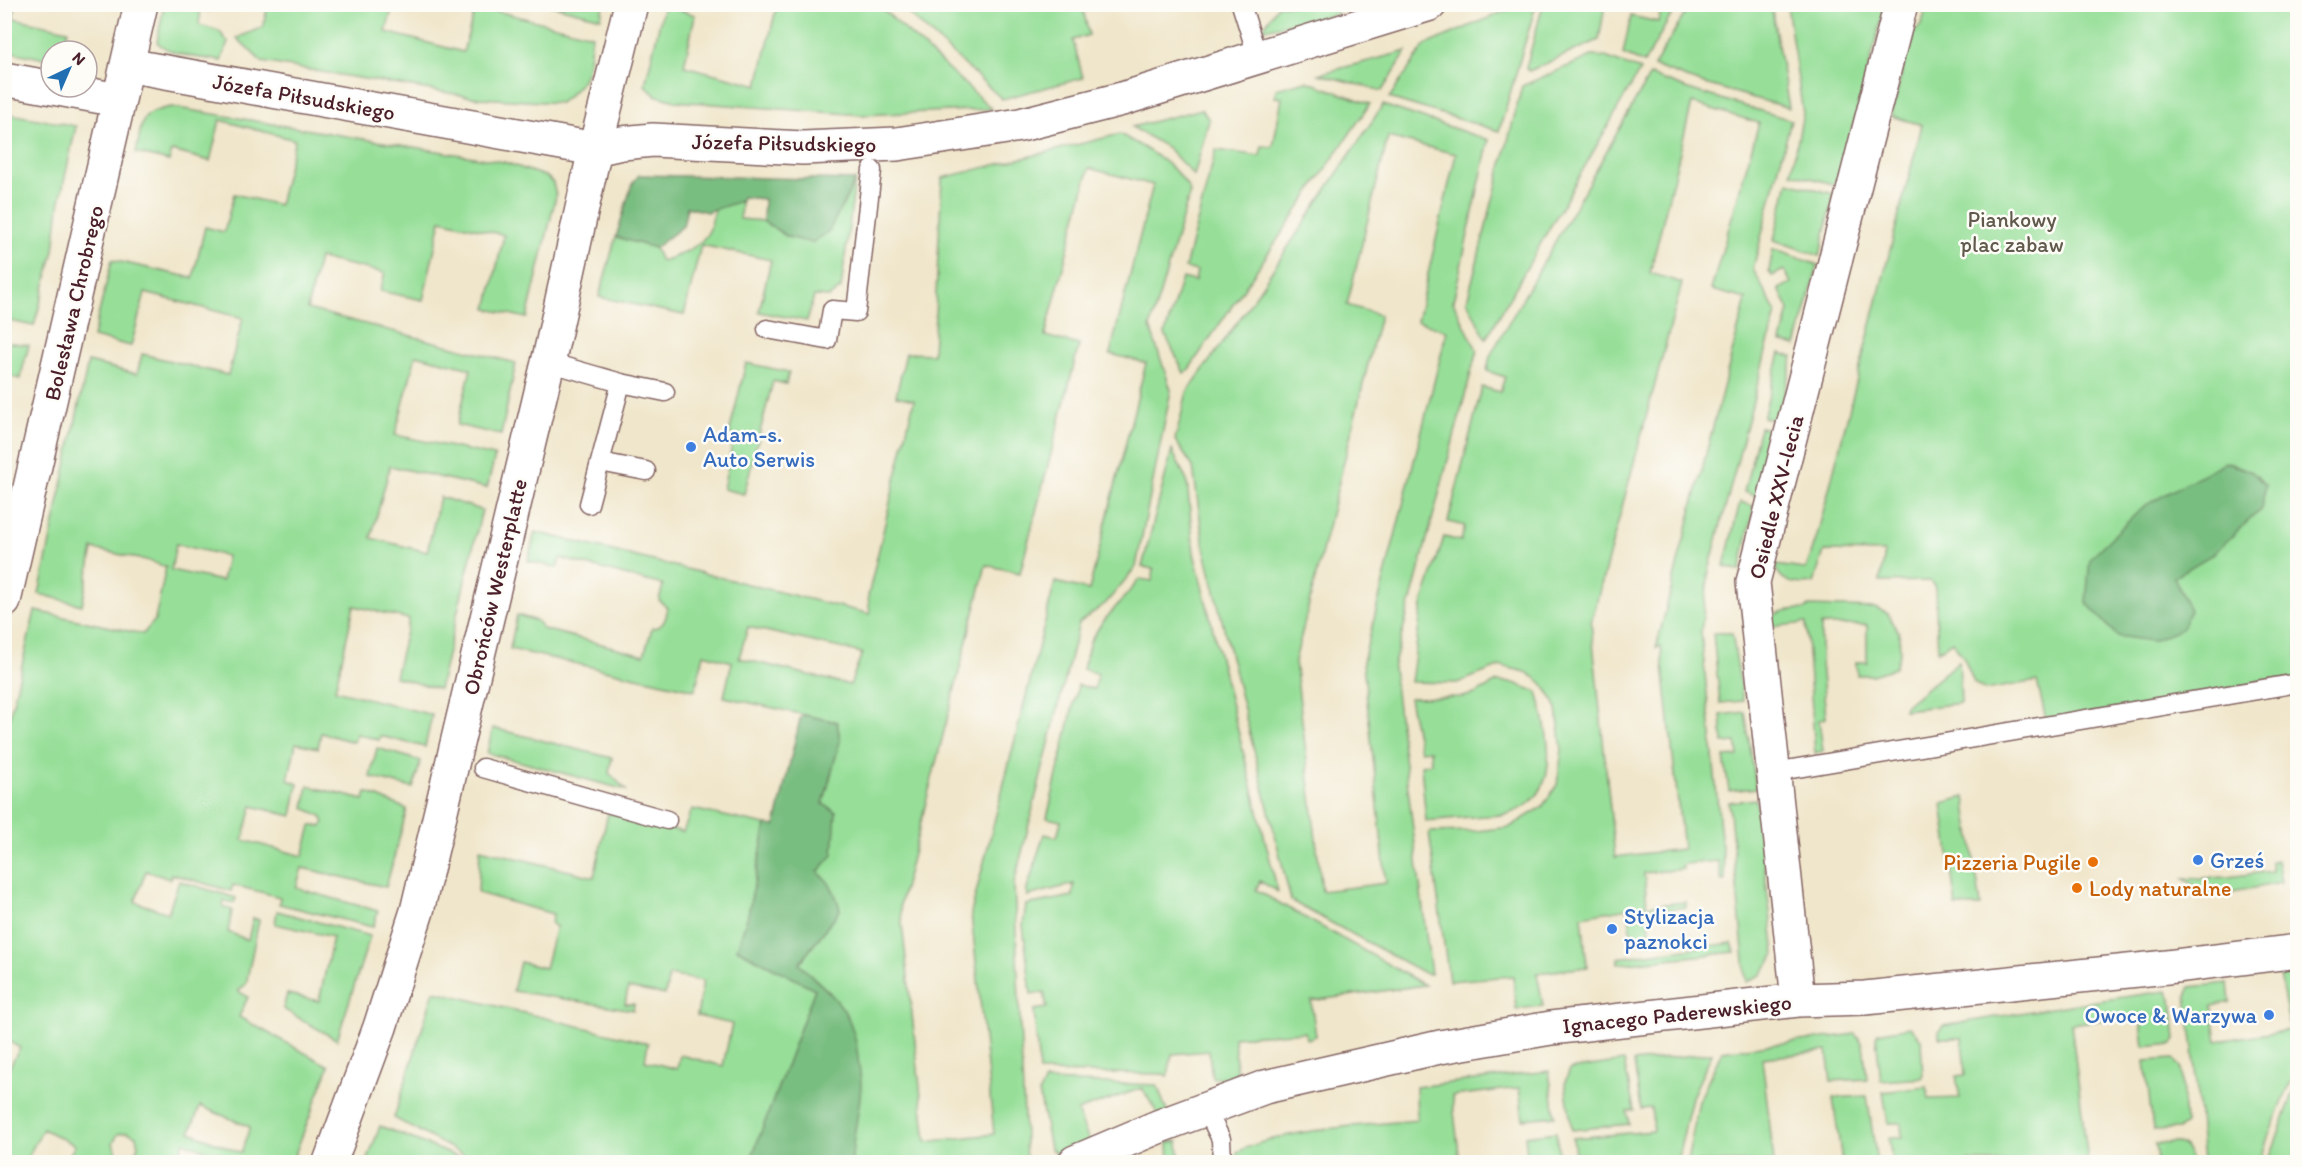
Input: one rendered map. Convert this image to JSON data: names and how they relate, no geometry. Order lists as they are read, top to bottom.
{
  "streets": {
    "street": [
      "Józefa Piłsudskiego",
      "Bolesława Chrobrego",
      "Osiedle XXV-lecia",
      "Obrońców Westerplatte",
      "Ignacego Paderewskiego"
    ]
  },
  "crossings": [
    ["Józefa Piłsudskiego", "Bolesława Chrobrego"],
    ["Józefa Piłsudskiego", "Obrońców Westerplatte"],
    ["Osiedle XXV-lecia", "Ignacego Paderewskiego"]
  ],
  "parks": ["Piankowy plac zabaw"],
  "places": [
    "Adam-s. Auto Serwis",
    "Grześ",
    "Pizzeria Pugile",
    "Lody naturalne",
    "Stylizacja paznokci",
    "Owoce & Warzywa"
  ],
  "north": "top right"
}
